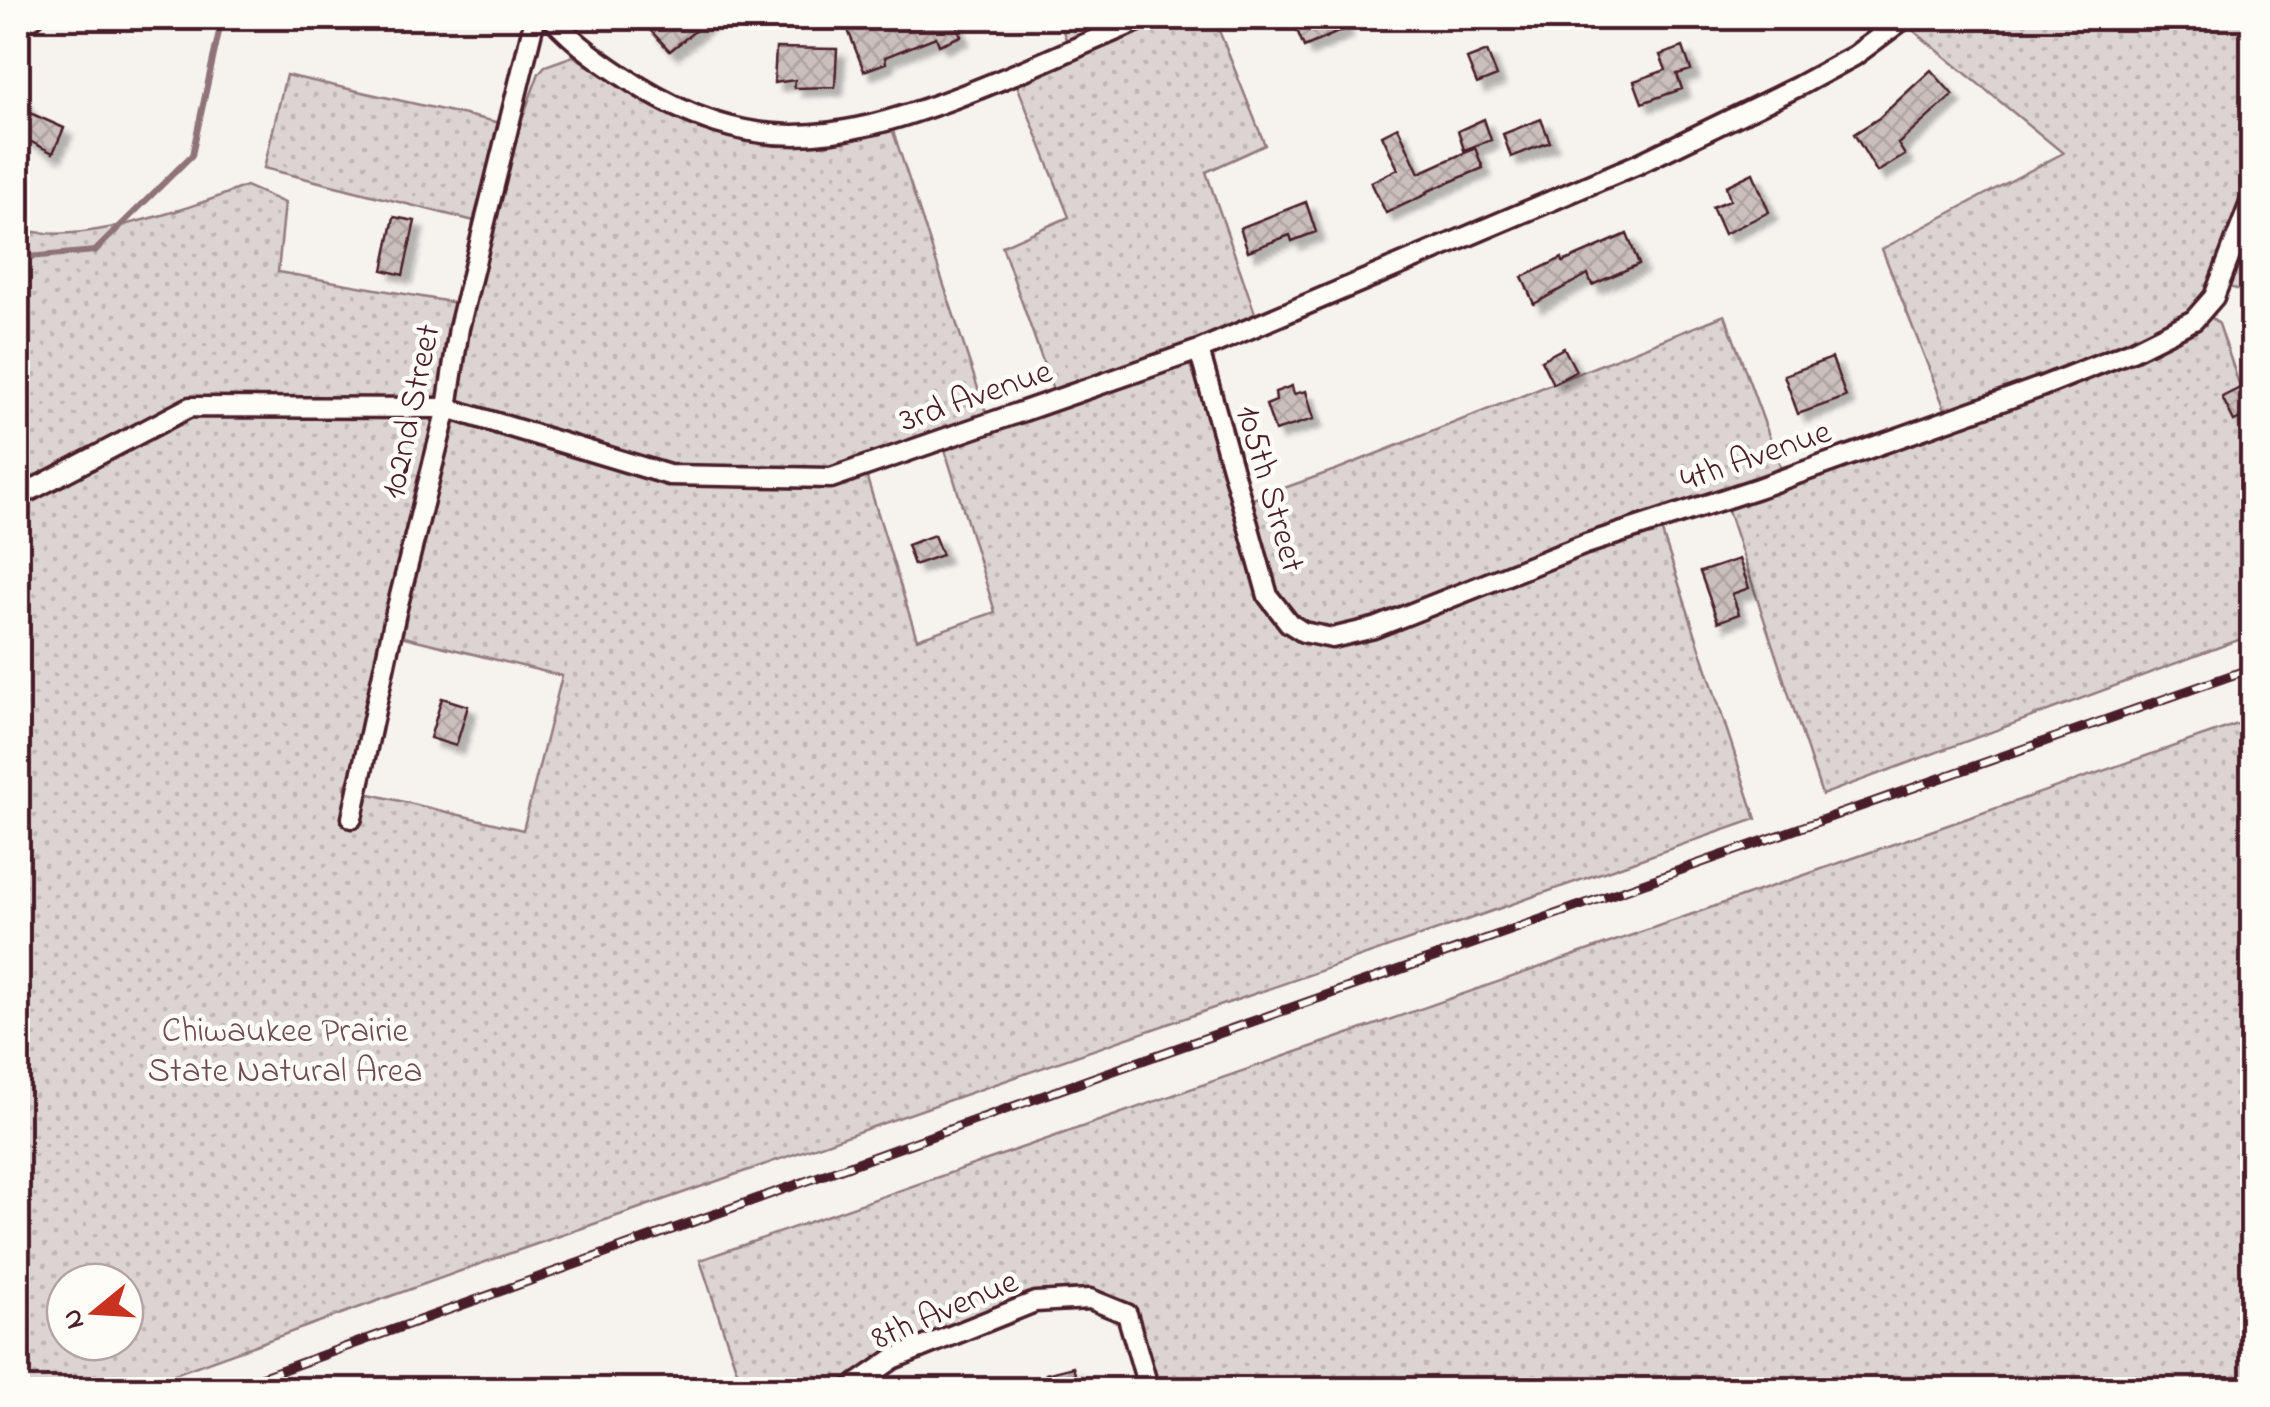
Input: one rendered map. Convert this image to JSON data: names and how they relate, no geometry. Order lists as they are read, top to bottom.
{
  "streets": {
    "street": [
      "3rd Avenue",
      "102nd Street",
      "4th Avenue",
      "105th Street",
      "8th Avenue"
    ]
  },
  "crossings": [
    ["3rd Avenue", "102nd Street"],
    ["3rd Avenue", "105th Street"],
    ["4th Avenue", "105th Street"]
  ],
  "parks": ["Chiwaukee Prairie State Natural Area"],
  "north": "left"
}
